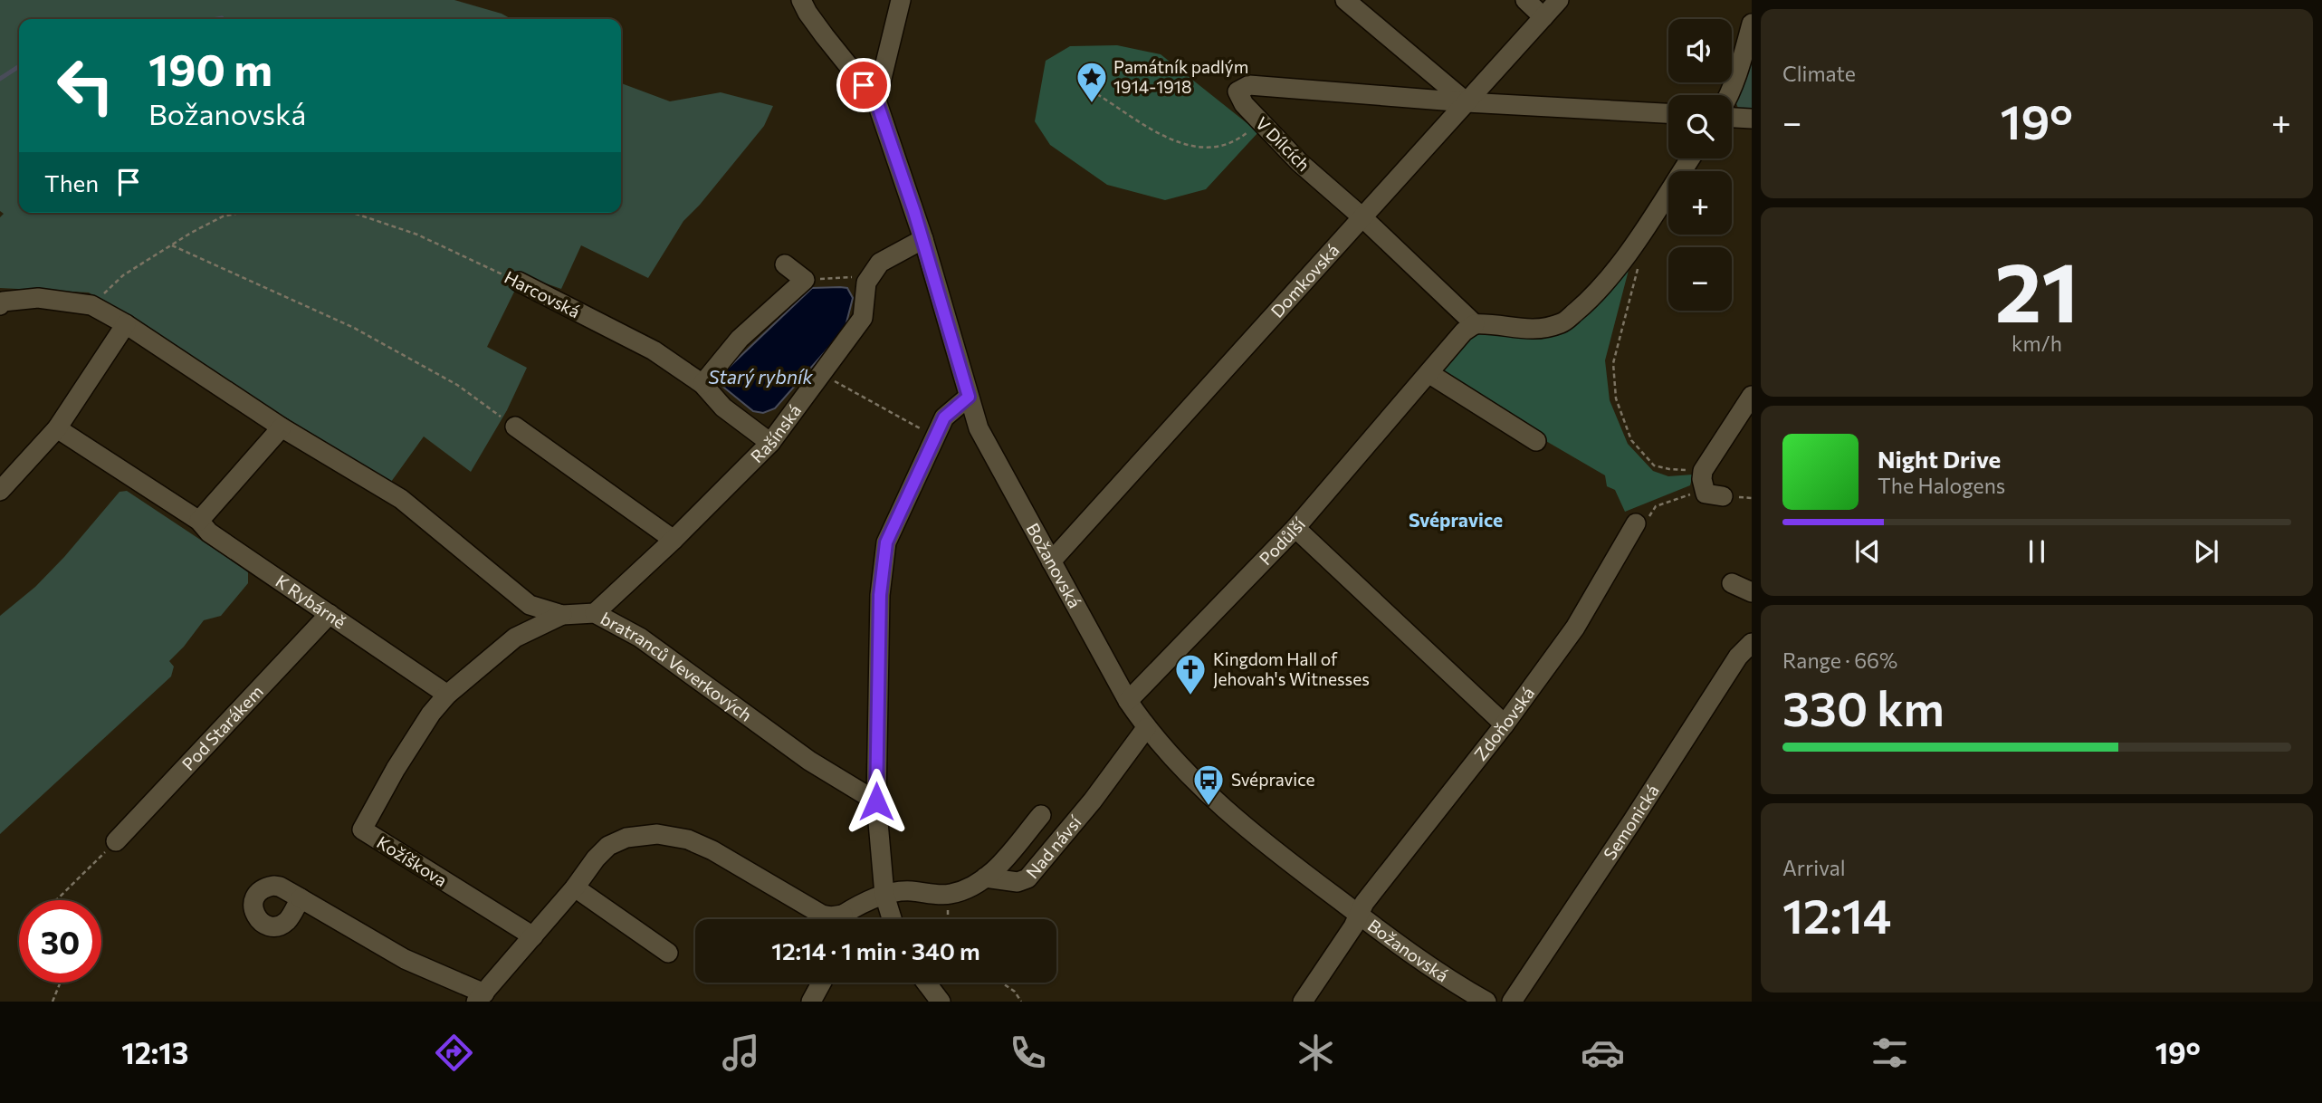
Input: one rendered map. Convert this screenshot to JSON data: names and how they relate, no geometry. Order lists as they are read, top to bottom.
{
  "streets": {
    "street": [
      "V Dílcích",
      "Domkovská",
      "Harcovská",
      "Rašínská",
      "Podůlší",
      "Božanovská",
      "K Rybárně",
      "bratranců Veverkových",
      "Zdoňovská",
      "Pod Starákem",
      "Semonická",
      "Nad návsí",
      "Kožíškova"
    ]
  },
  "crossings": [
    ["V Dílcích", "Domkovská"],
    ["V Dílcích", "Podůlší"],
    ["Domkovská", "Božanovská"],
    ["Harcovská", "Rašínská"],
    ["Rašínská", "bratranců Veverkových"],
    ["Podůlší", "Božanovská"],
    ["Božanovská", "Zdoňovská"],
    ["Božanovská", "Nad návsí"],
    ["K Rybárně", "Pod Starákem"],
    ["K Rybárně", "Kožíškova"]
  ],
  "districts": ["Svépravice"],
  "water": ["Starý rybník"],
  "places": {
    "place": ["Památník padlým 1914-1918"],
    "church": ["Kingdom Hall of Jehovah's Witnesses"],
    "bus stop": ["Svépravice"]
  },
  "page": {
    "tile": [
      "Climate",
      ["21", "km/h"],
      ["Range · 66%", "330 km"],
      ["Arrival", "12:14"]
    ],
    "map_buttons": ["+", "−"],
    "turn": ["190 m", "Božanovská"],
    "heat": ["−", "19°", "+"],
    "then": "Then",
    "song": ["Night Drive", "The Halogens"],
    "limit": "30",
    "trip": "12:14 · 1 min · 340 m",
    "tabs": ["12:13", "19°"]
  }
}
